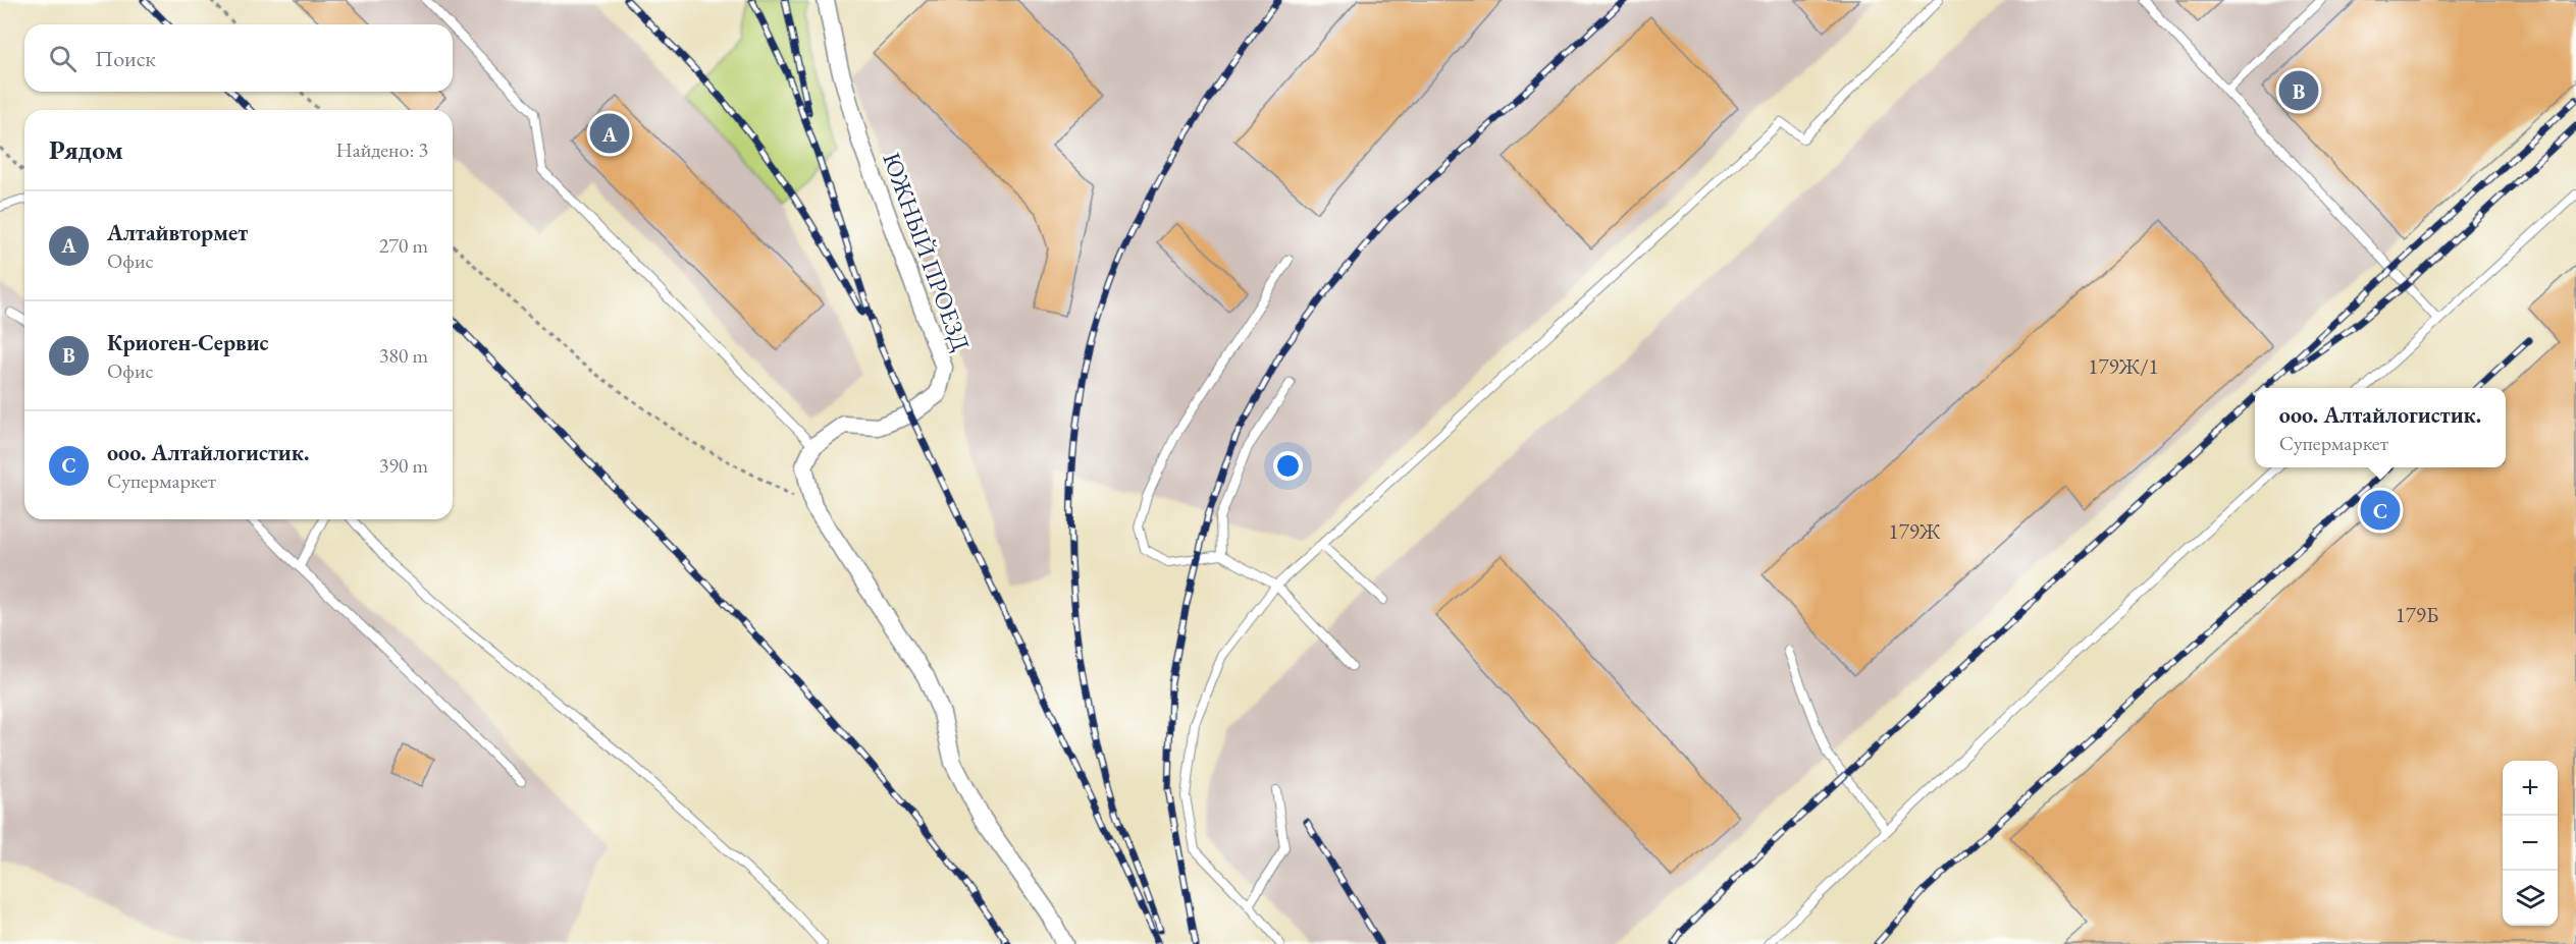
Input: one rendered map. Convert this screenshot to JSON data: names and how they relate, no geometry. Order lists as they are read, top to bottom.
{
  "streets": {
    "street": ["ЮЖНЫЙ ПРОЕЗД"]
  },
  "house_numbers": ["179Ж/1", "179Ж", "179Б"],
  "page": {
    "search": "Поиск",
    "pins": ["B", "A", "C"],
    "heading": ["Рядом", "Найдено: 3"],
    "list": [
      {
        "mark": "A",
        "name": "Алтайвтормет",
        "note": "Офис",
        "value": "270 m"
      },
      {
        "mark": "B",
        "name": "Криоген-Сервис",
        "note": "Офис",
        "value": "380 m"
      },
      {
        "mark": "C",
        "name": "ооо. Алтайлогистик.",
        "note": "Супермаркет",
        "value": "390 m"
      }
    ],
    "popup": ["ооо. Алтайлогистик.", "Супермаркет"],
    "map_buttons": ["+", "−"]
  }
}
